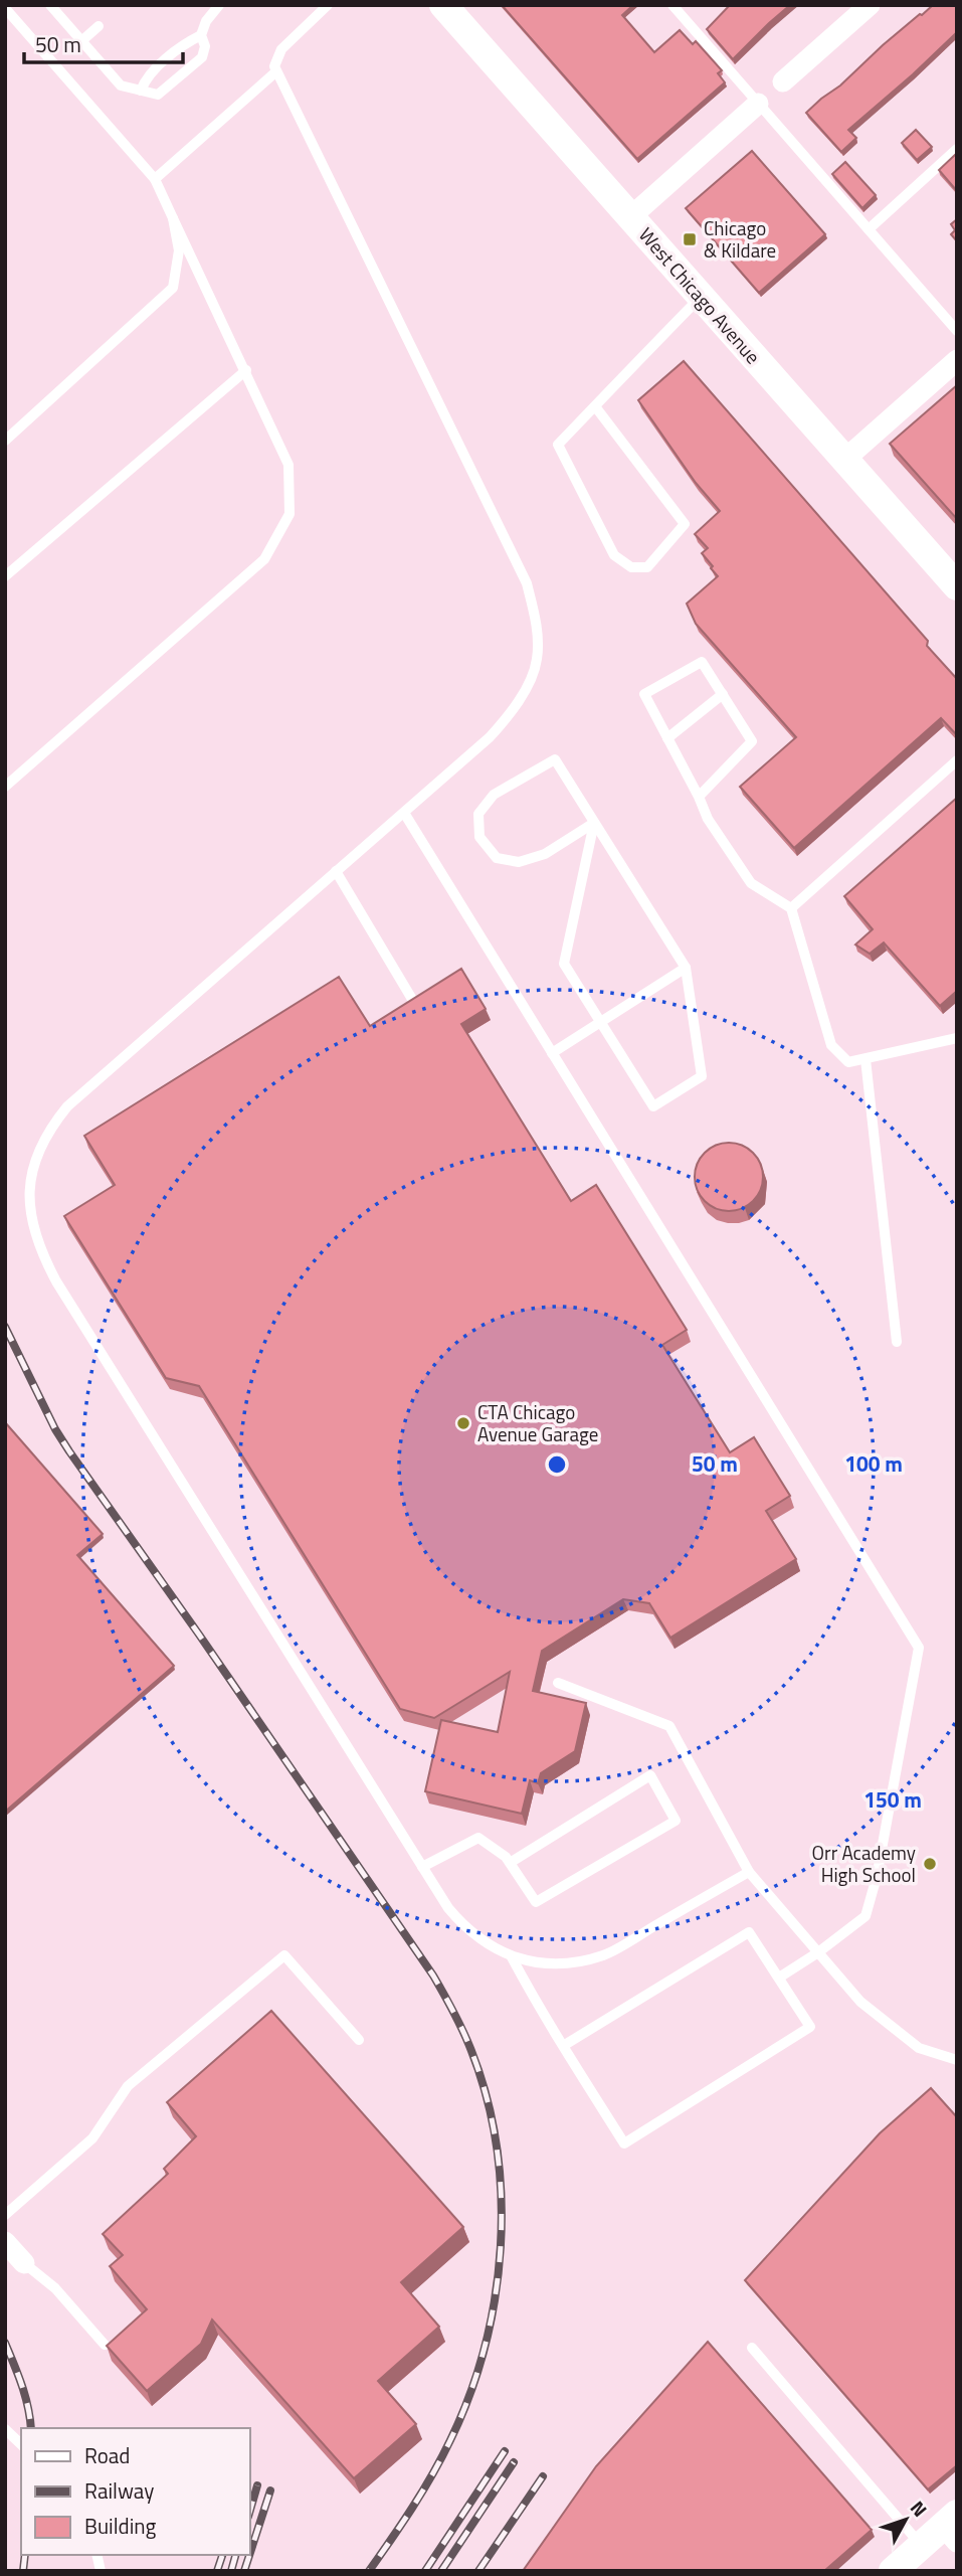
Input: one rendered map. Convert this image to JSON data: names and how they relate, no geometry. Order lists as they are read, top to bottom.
{
  "streets": {
    "main road": ["West Chicago Avenue"]
  },
  "places": {
    "transit": ["Chicago & Kildare"],
    "other": ["CTA Chicago Avenue Garage", "Orr Academy High School"]
  },
  "legend": ["Road", "Railway", "Building"],
  "scale_bar": "50 m",
  "north": "top right",
  "rings": ["50 m", "100 m", "150 m"]
}
